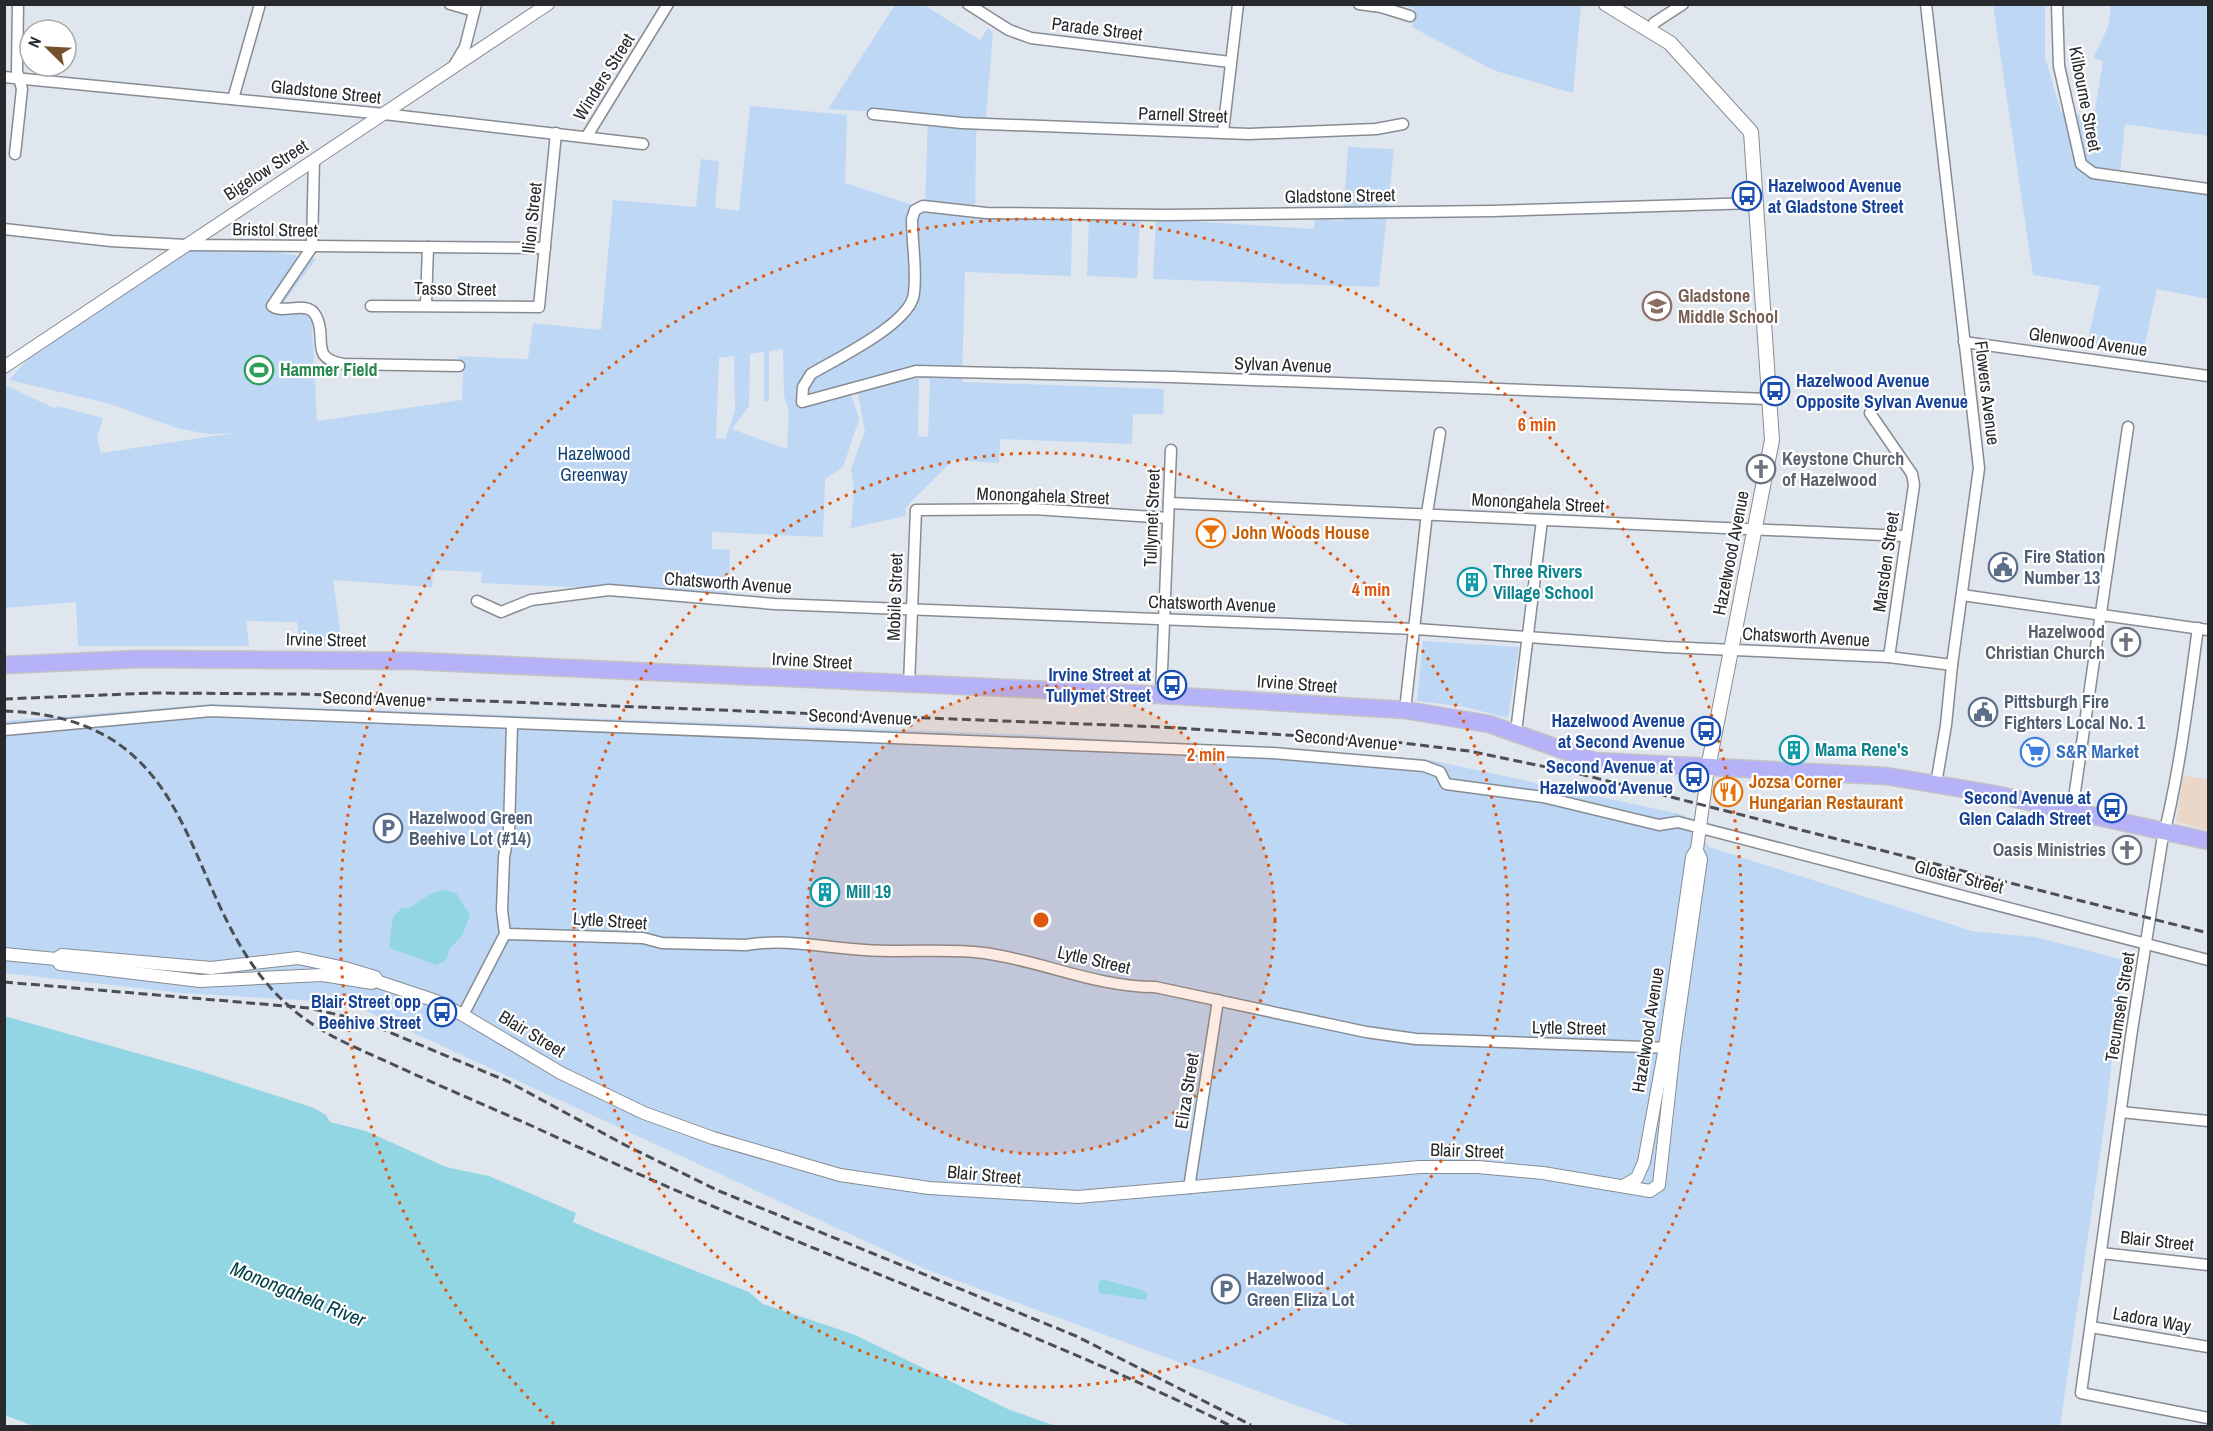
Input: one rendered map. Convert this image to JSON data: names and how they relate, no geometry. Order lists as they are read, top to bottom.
{
  "streets": {
    "main road": ["Hazelwood Avenue", "Irvine Street"],
    "street": [
      "Parade Street",
      "Winders Street",
      "Gladstone Street",
      "Kilbourne Street",
      "Parnell Street",
      "Bigelow Street",
      "Ilion Street",
      "Bristol Street",
      "Tasso Street",
      "Glenwood Avenue",
      "Sylvan Avenue",
      "Flowers Avenue",
      "Monongahela Street",
      "Tullymet Street",
      "Marsden Street",
      "Chatsworth Avenue",
      "Mobile Street",
      "Second Avenue",
      "Gloster Street",
      "Lytle Street",
      "Tecumseh Street",
      "Blair Street",
      "Eliza Street",
      "Ladora Way"
    ]
  },
  "crossings": [
    ["Winders Street", "Gladstone Street"],
    ["Gladstone Street", "Bigelow Street"],
    ["Gladstone Street", "Ilion Street"],
    ["Gladstone Street", "Sylvan Avenue"],
    ["Gladstone Street", "Hazelwood Avenue"],
    ["Bigelow Street", "Bristol Street"],
    ["Ilion Street", "Bristol Street"],
    ["Ilion Street", "Tasso Street"],
    ["Glenwood Avenue", "Flowers Avenue"],
    ["Sylvan Avenue", "Hazelwood Avenue"],
    ["Flowers Avenue", "Chatsworth Avenue"],
    ["Monongahela Street", "Tullymet Street"],
    ["Monongahela Street", "Hazelwood Avenue"],
    ["Monongahela Street", "Marsden Street"],
    ["Monongahela Street", "Mobile Street"],
    ["Tullymet Street", "Chatsworth Avenue"],
    ["Tullymet Street", "Irvine Street"],
    ["Hazelwood Avenue", "Chatsworth Avenue"],
    ["Hazelwood Avenue", "Irvine Street"],
    ["Hazelwood Avenue", "Second Avenue"],
    ["Hazelwood Avenue", "Gloster Street"],
    ["Hazelwood Avenue", "Lytle Street"],
    ["Hazelwood Avenue", "Blair Street"],
    ["Marsden Street", "Chatsworth Avenue"],
    ["Chatsworth Avenue", "Mobile Street"],
    ["Mobile Street", "Irvine Street"],
    ["Second Avenue", "Gloster Street"],
    ["Gloster Street", "Tecumseh Street"],
    ["Lytle Street", "Eliza Street"],
    ["Tecumseh Street", "Blair Street"],
    ["Tecumseh Street", "Ladora Way"],
    ["Blair Street", "Eliza Street"]
  ],
  "water": ["Monongahela River"],
  "parks": ["Hazelwood Greenway"],
  "places": {
    "bus stop": [
      "Hazelwood Avenue at Gladstone Street",
      "Hazelwood Avenue Opposite Sylvan Avenue",
      "Irvine Street at Tullymet Street",
      "Hazelwood Avenue at Second Avenue",
      "Second Avenue at Hazelwood Avenue",
      "Second Avenue at Glen Caladh Street",
      "Blair Street opp Beehive Street"
    ],
    "school or university": ["Gladstone Middle School"],
    "sports": ["Hammer Field"],
    "church": ["Keystone Church of Hazelwood", "Hazelwood Christian Church", "Oasis Ministries"],
    "bar": ["John Woods House"],
    "public building": ["Fire Station Number 13", "Pittsburgh Fire Fighters Local No. 1"],
    "building": ["Three Rivers Village School", "Mama Rene's", "Mill 19"],
    "supermarket": ["S&R Market"],
    "restaurant": ["Jozsa Corner Hungarian Restaurant"],
    "parking": ["Hazelwood Green Beehive Lot (#14)", "Hazelwood Green Eliza Lot"]
  },
  "north": "top left",
  "rings": ["6 min", "4 min", "2 min"]
}
